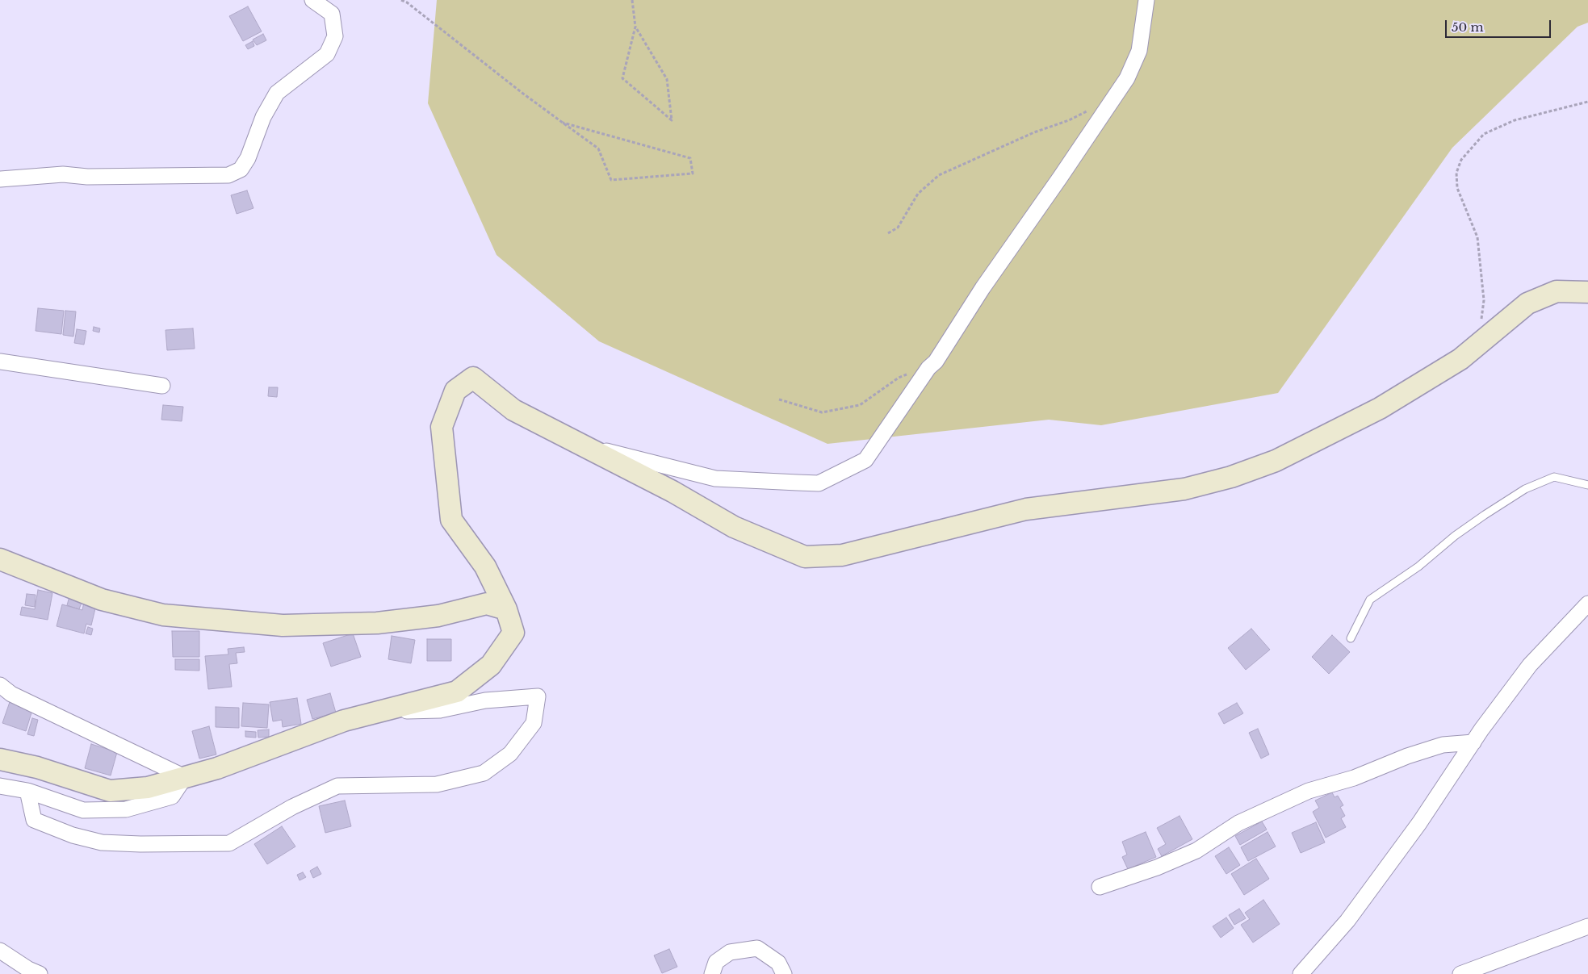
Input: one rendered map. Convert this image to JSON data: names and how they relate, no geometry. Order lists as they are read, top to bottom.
{
  "scale_bar": "50 m"
}
